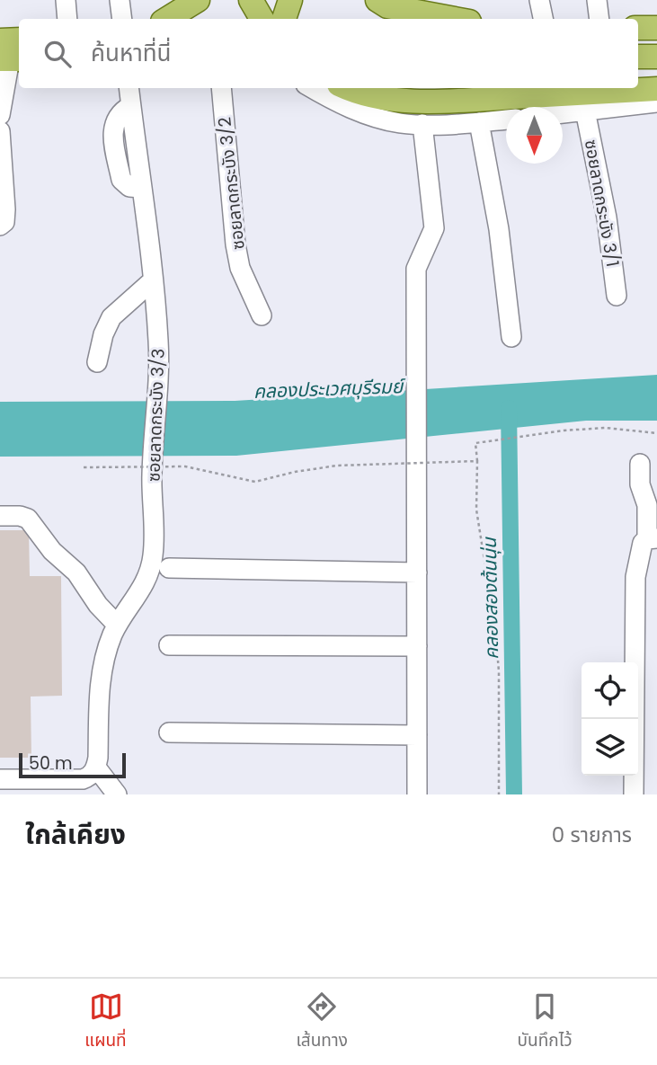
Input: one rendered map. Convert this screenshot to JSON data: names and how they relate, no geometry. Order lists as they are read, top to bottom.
{
  "streets": {
    "street": ["ซอยลาดกระบัง 3/2", "ซอยลาดกระบัง 3/1", "ซอยลาดกระบัง 3/3"]
  },
  "water": ["คลองประเวศบุรีรมย์", "คลองสองต้นนุ่น"],
  "scale_bar": "50 m",
  "north": "bottom",
  "page": {
    "search": "ค้นหาที่นี่",
    "scale": "50 m",
    "heading": ["ใกล้เคียง", "0 รายการ"],
    "nav": ["แผนที่", "เส้นทาง", "บันทึกไว้"]
  }
}
